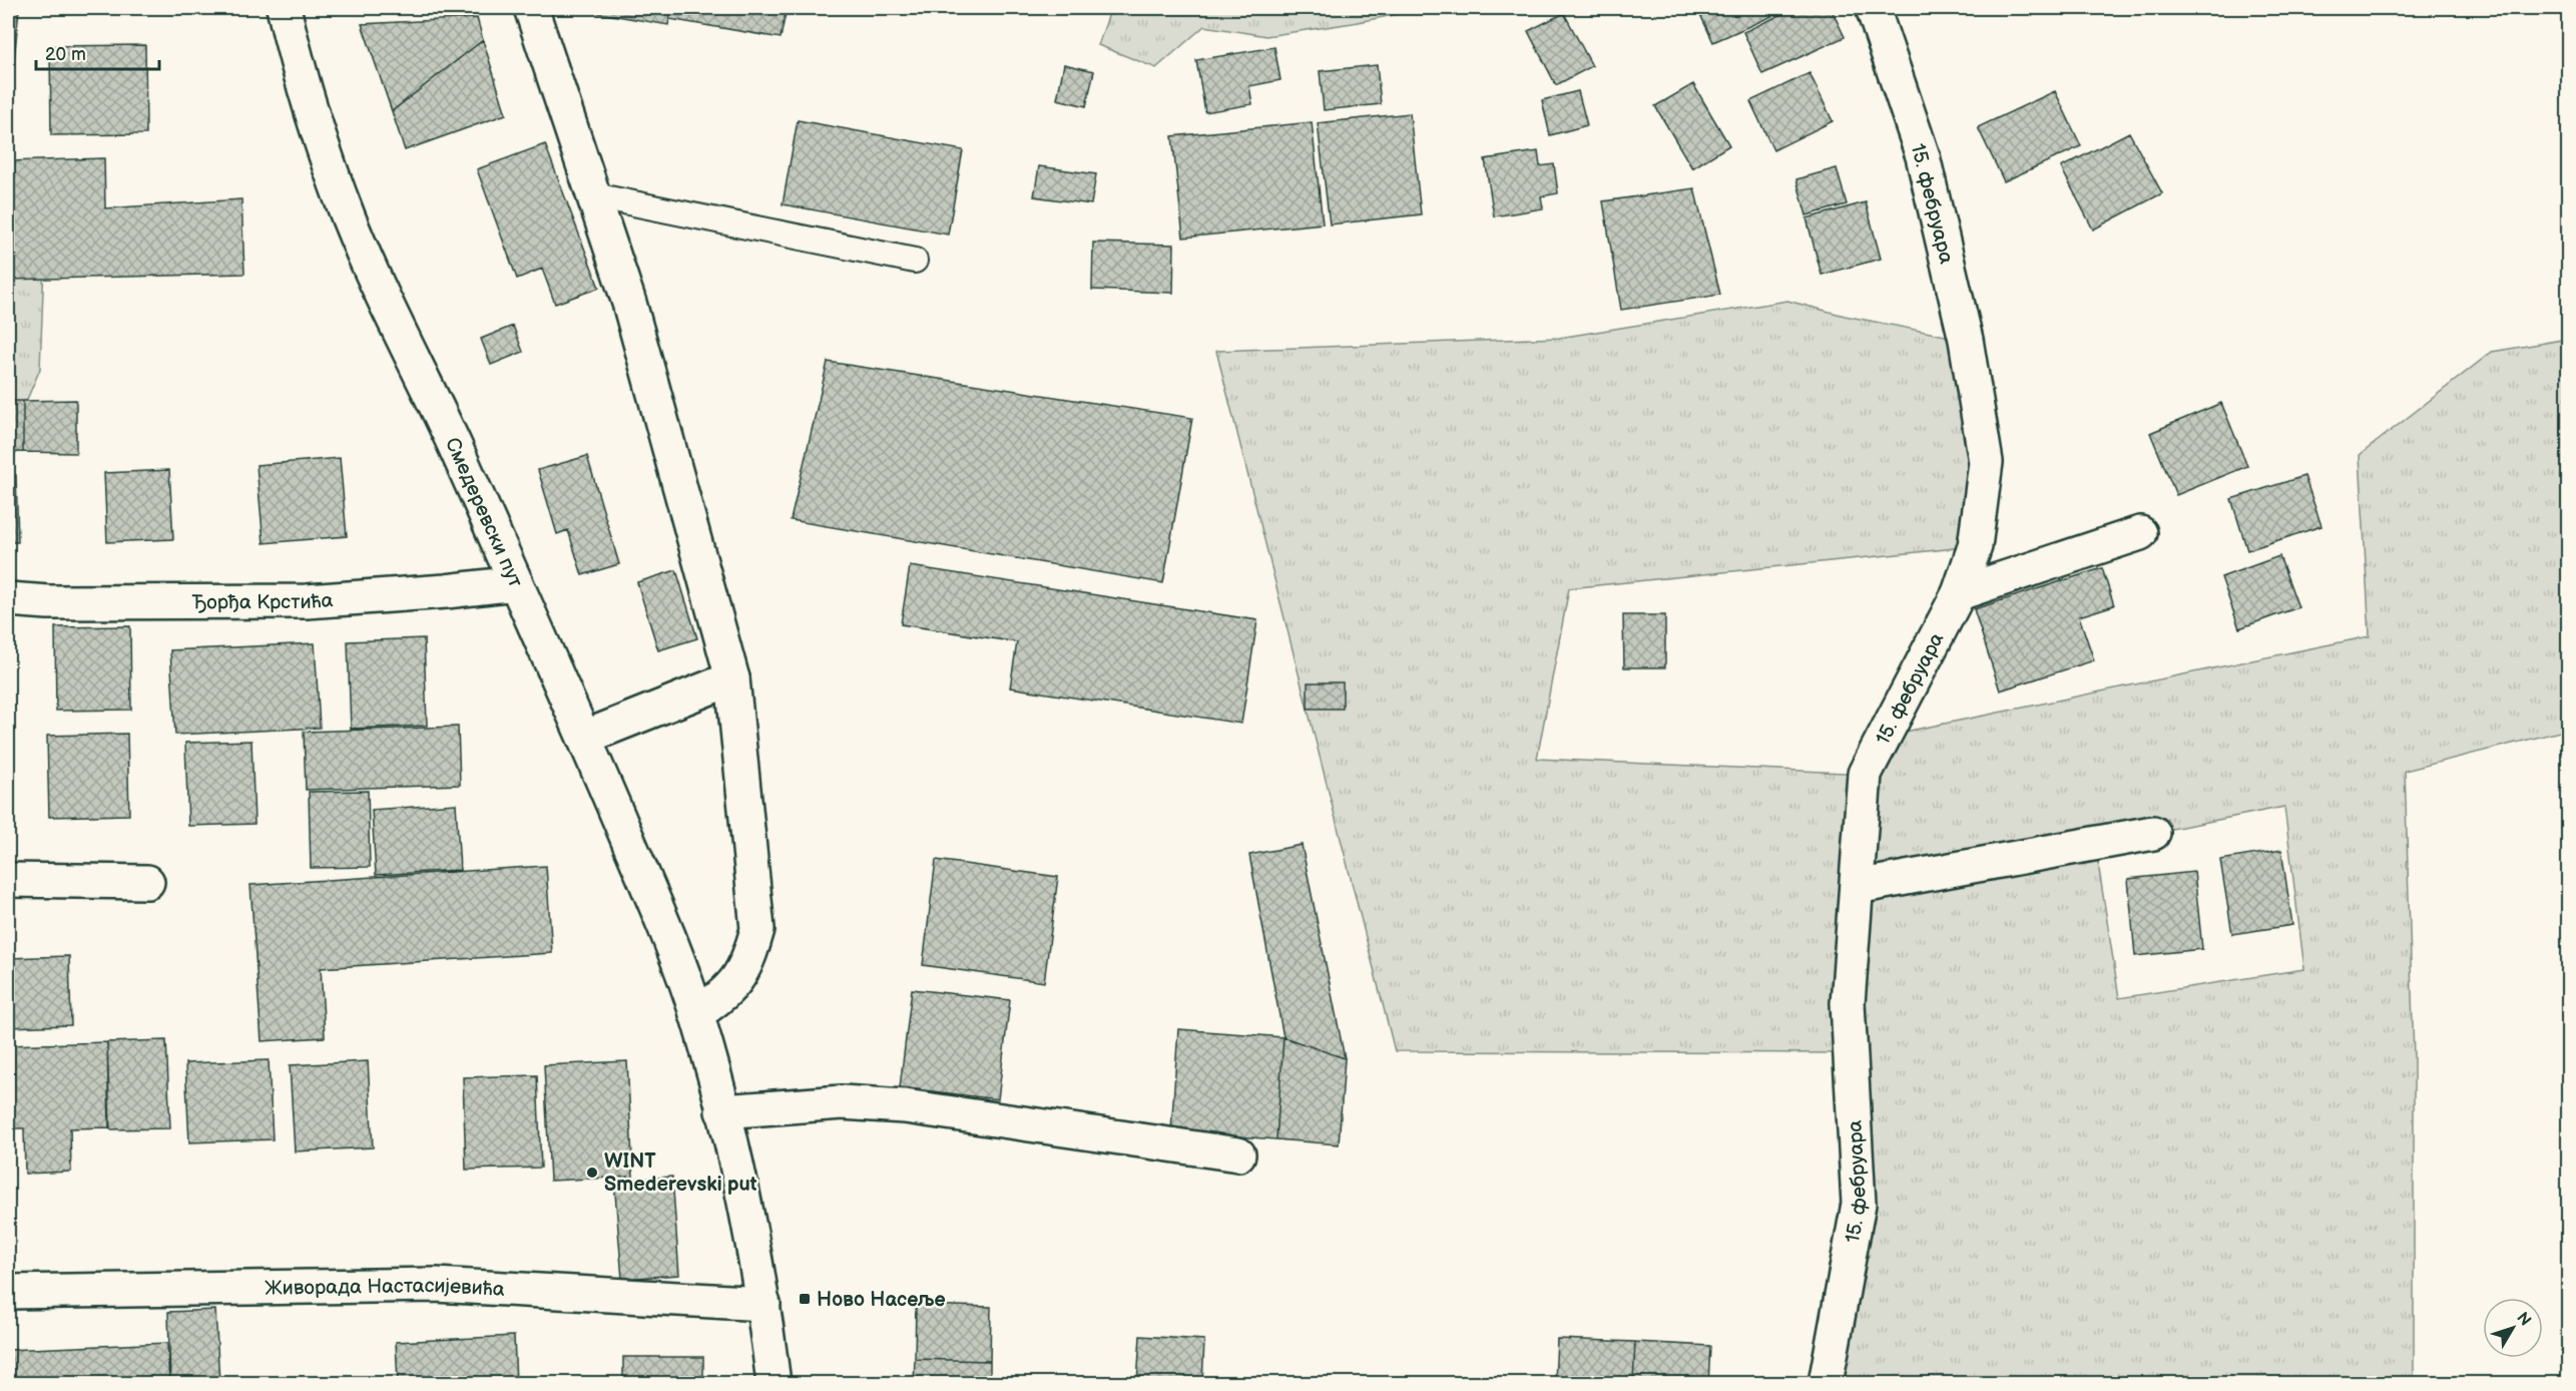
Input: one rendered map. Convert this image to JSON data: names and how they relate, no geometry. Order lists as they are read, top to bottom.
{
  "streets": {
    "street": [
      "15. фебруара",
      "Смедеревски пут",
      "Ђорђа Крстића",
      "Живорада Настасијевића"
    ]
  },
  "crossings": [
    ["Смедеревски пут", "Ђорђа Крстића"],
    ["Смедеревски пут", "Живорада Настасијевића"]
  ],
  "places": {
    "other": ["WINT Smederevski put"],
    "transit": ["Ново Насеље"]
  },
  "scale_bar": "20 m",
  "north": "top right"
}
